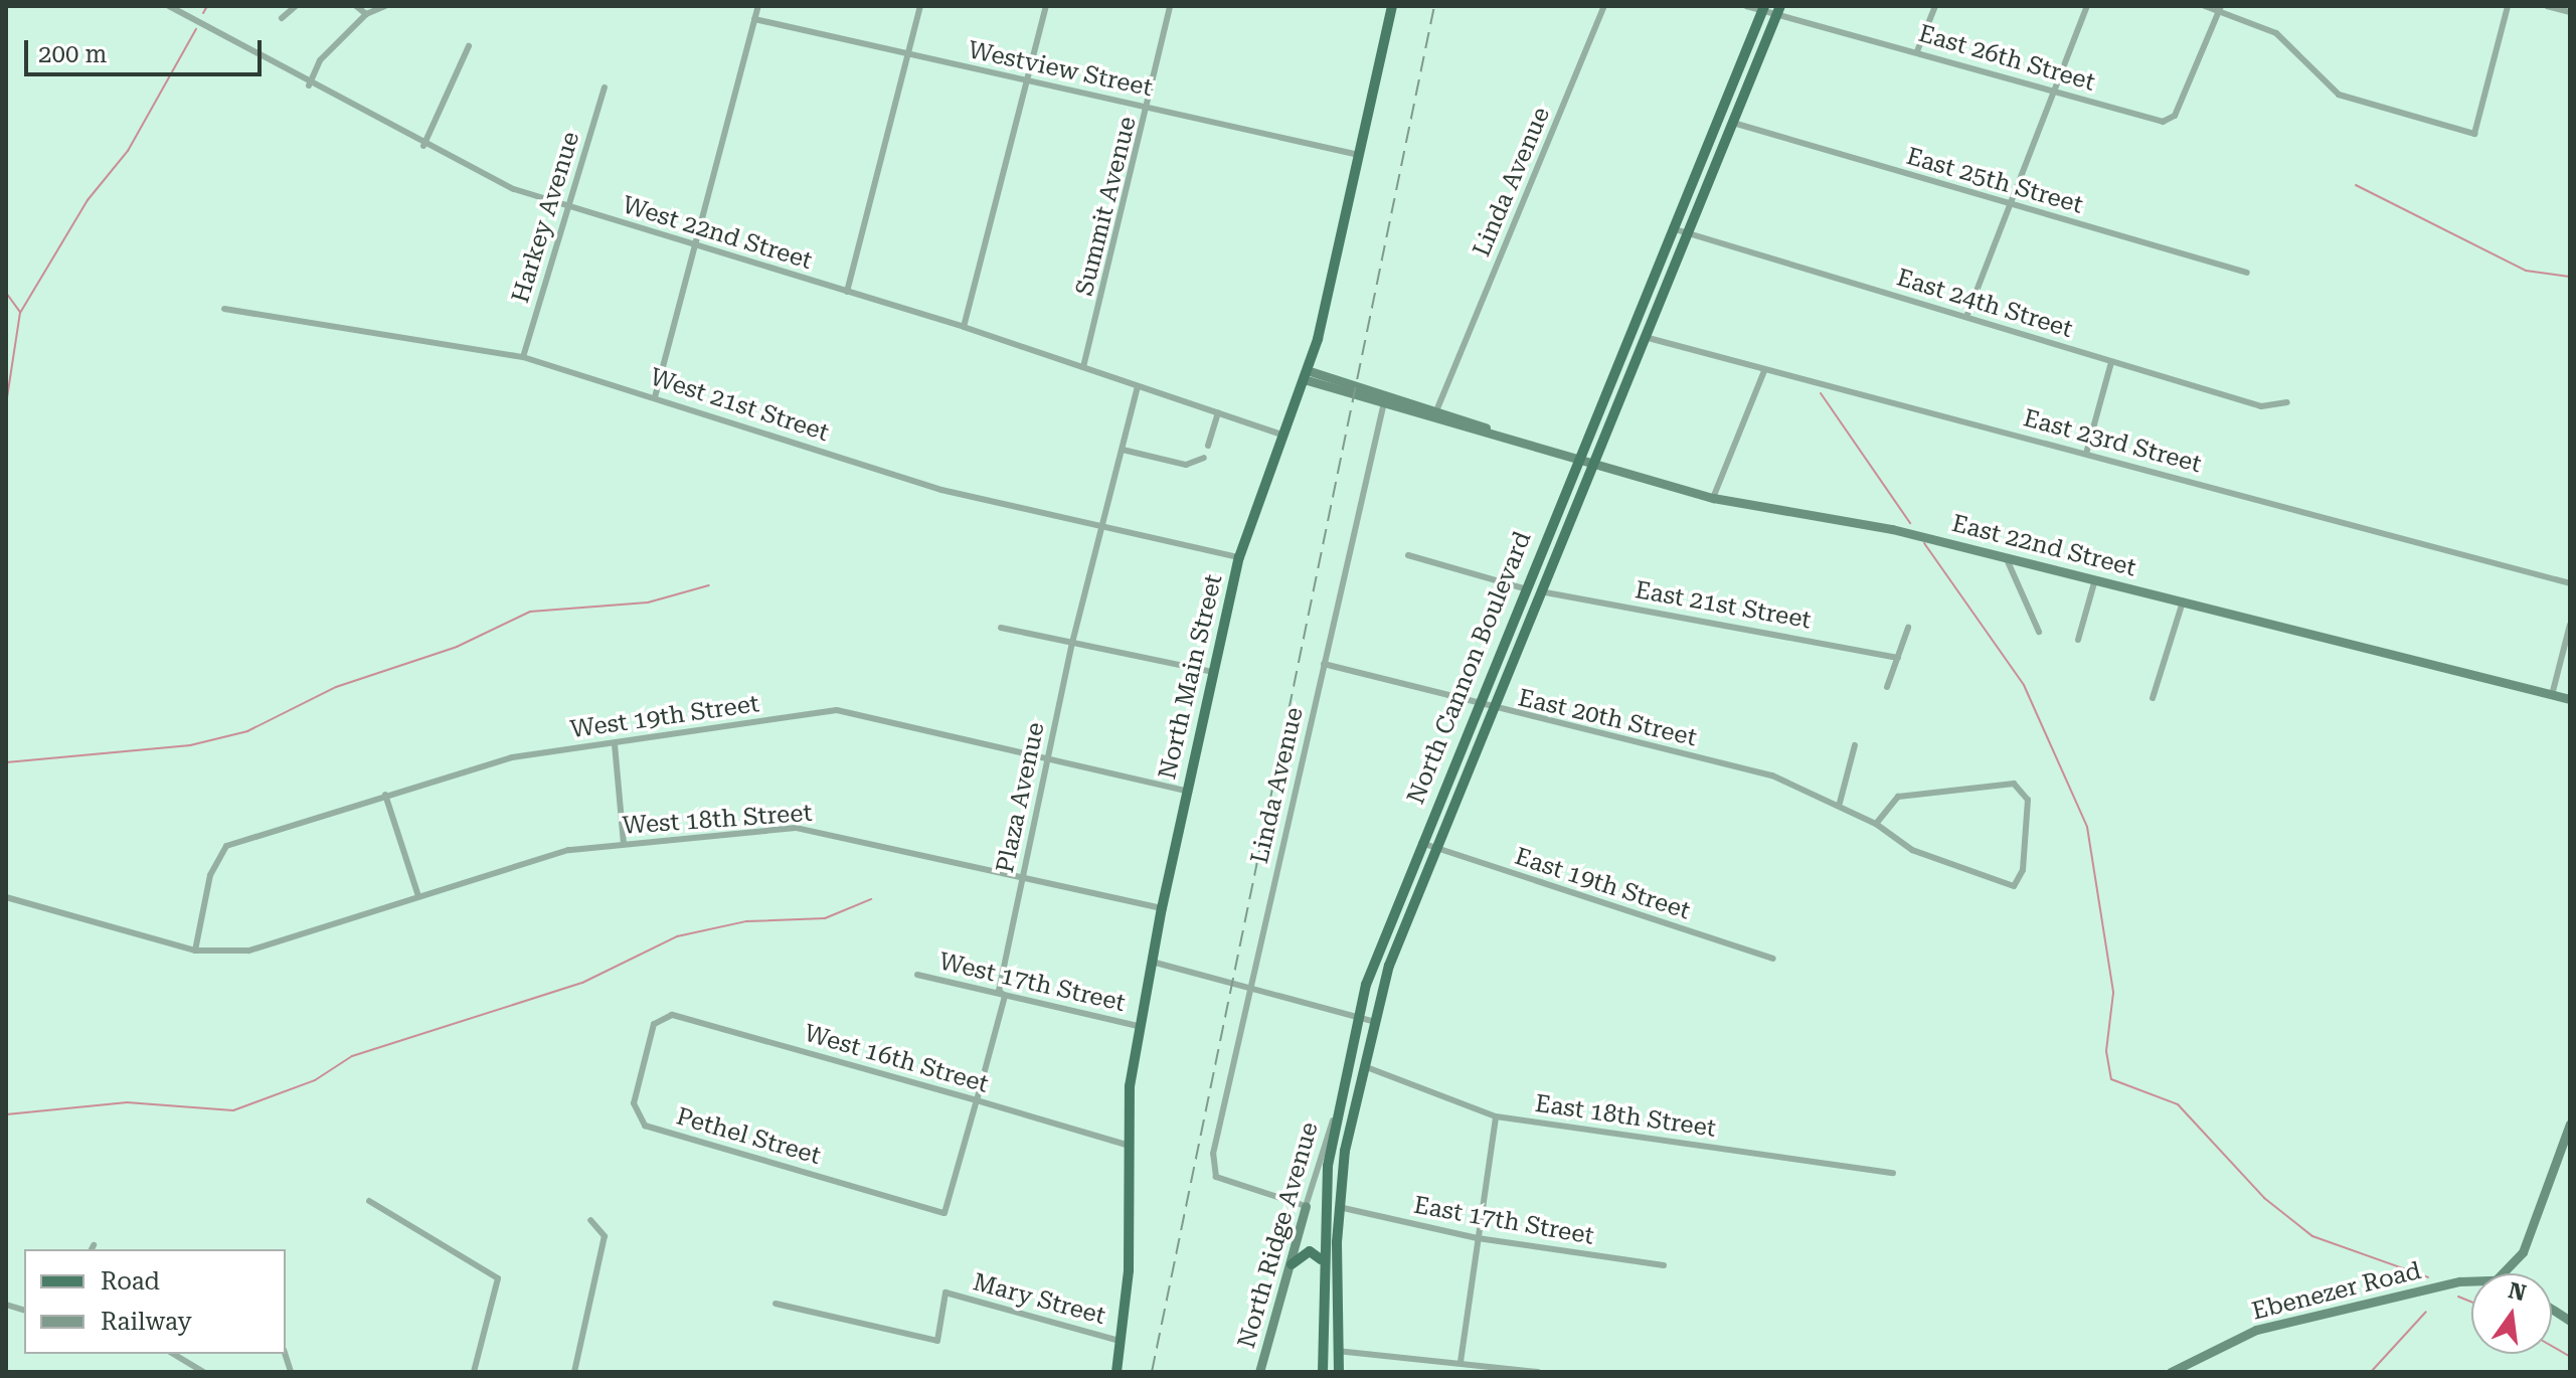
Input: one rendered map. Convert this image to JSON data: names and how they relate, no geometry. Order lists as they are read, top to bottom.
{
  "streets": {
    "main road": ["North Cannon Boulevard", "North Main Street"],
    "street": [
      "East 26th Street",
      "Westview Street",
      "East 25th Street",
      "Linda Avenue",
      "Summit Avenue",
      "Harkey Avenue",
      "West 22nd Street",
      "East 24th Street",
      "West 21st Street",
      "East 23rd Street",
      "East 22nd Street",
      "East 21st Street",
      "West 19th Street",
      "East 20th Street",
      "Plaza Avenue",
      "West 18th Street",
      "East 19th Street",
      "West 17th Street",
      "West 16th Street",
      "East 18th Street",
      "Pethel Street",
      "East 17th Street",
      "North Ridge Avenue",
      "Ebenezer Road",
      "Mary Street"
    ]
  },
  "crossings": [
    ["East 26th Street", "North Cannon Boulevard"],
    ["Westview Street", "Summit Avenue"],
    ["Westview Street", "North Main Street"],
    ["East 25th Street", "North Cannon Boulevard"],
    ["Linda Avenue", "East 22nd Street"],
    ["Linda Avenue", "East 20th Street"],
    ["Linda Avenue", "North Ridge Avenue"],
    ["Summit Avenue", "West 22nd Street"],
    ["Harkey Avenue", "West 22nd Street"],
    ["Harkey Avenue", "West 21st Street"],
    ["West 22nd Street", "North Main Street"],
    ["West 22nd Street", "Plaza Avenue"],
    ["East 24th Street", "North Cannon Boulevard"],
    ["West 21st Street", "North Main Street"],
    ["West 21st Street", "Plaza Avenue"],
    ["East 23rd Street", "North Cannon Boulevard"],
    ["East 22nd Street", "North Cannon Boulevard"],
    ["East 22nd Street", "North Main Street"],
    ["East 21st Street", "North Cannon Boulevard"],
    ["North Cannon Boulevard", "East 20th Street"],
    ["North Cannon Boulevard", "East 19th Street"],
    ["North Cannon Boulevard", "East 18th Street"],
    ["North Cannon Boulevard", "East 17th Street"],
    ["North Cannon Boulevard", "North Ridge Avenue"],
    ["North Main Street", "West 19th Street"],
    ["North Main Street", "West 18th Street"],
    ["North Main Street", "West 17th Street"],
    ["North Main Street", "West 16th Street"],
    ["North Main Street", "Mary Street"],
    ["West 19th Street", "Plaza Avenue"],
    ["West 19th Street", "West 18th Street"],
    ["Plaza Avenue", "West 18th Street"],
    ["Plaza Avenue", "West 17th Street"],
    ["Plaza Avenue", "West 16th Street"],
    ["Plaza Avenue", "Pethel Street"],
    ["West 16th Street", "Pethel Street"]
  ],
  "legend": ["Road", "Railway"],
  "scale_bar": "200 m",
  "north": "top"
}
